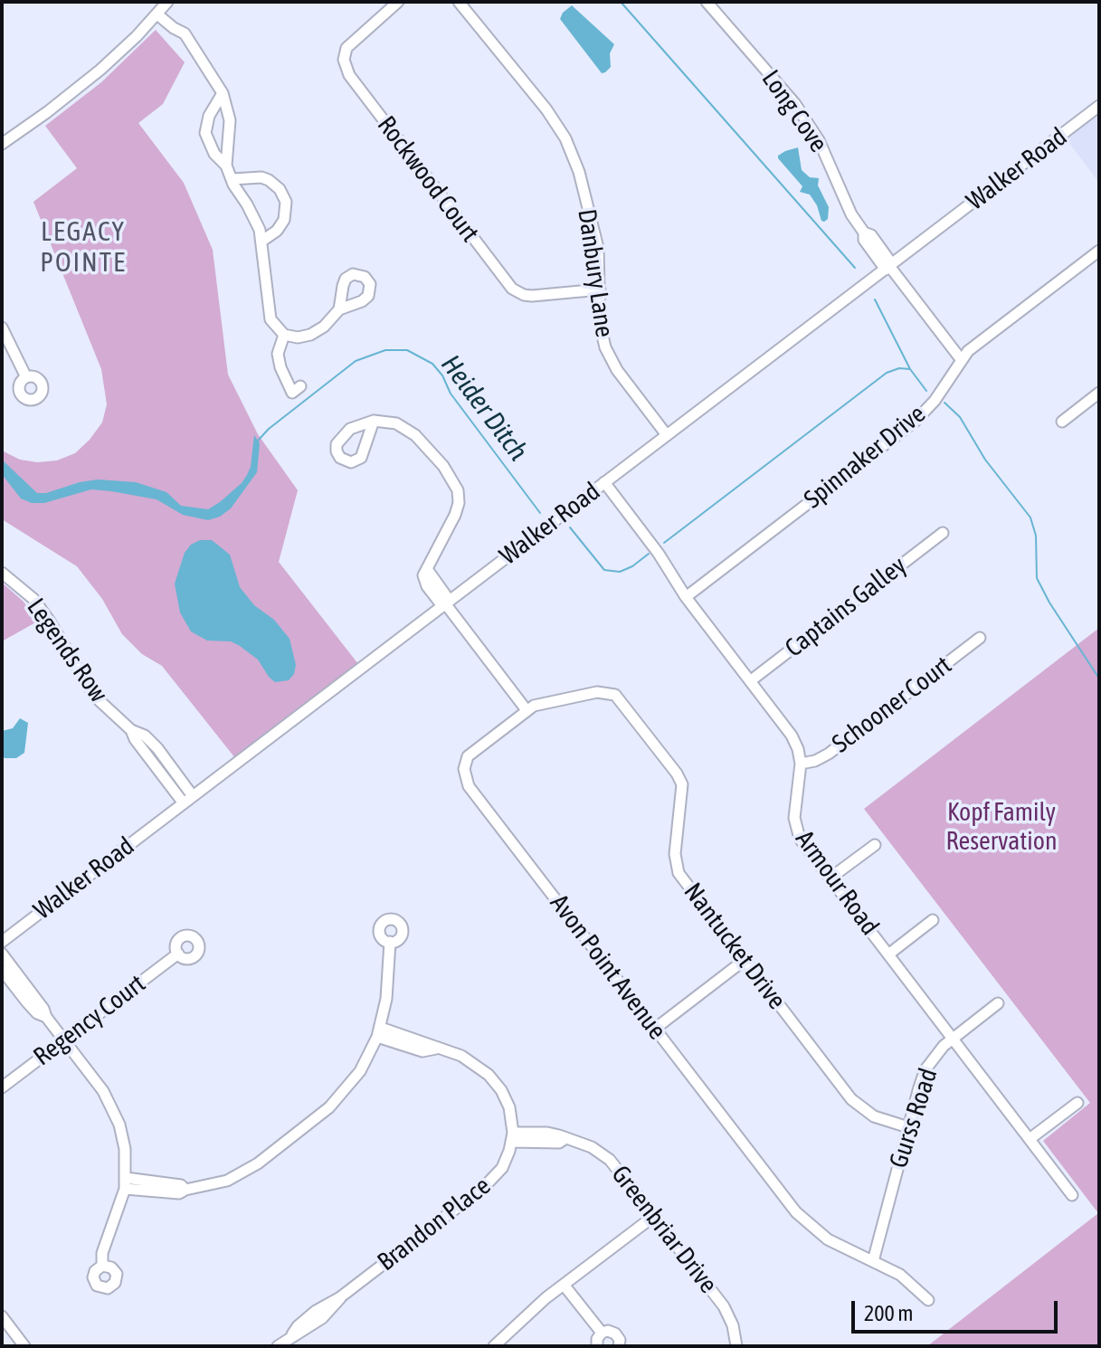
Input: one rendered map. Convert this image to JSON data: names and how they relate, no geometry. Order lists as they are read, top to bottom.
{
  "streets": {
    "street": [
      "Long Cove",
      "Walker Road",
      "Rockwood Court",
      "Danbury Lane",
      "Spinnaker Drive",
      "Captains Galley",
      "Legends Row",
      "Schooner Court",
      "Armour Road",
      "Nantucket Drive",
      "Avon Point Avenue",
      "Regency Court",
      "Gurss Road",
      "Brandon Place",
      "Greenbriar Drive"
    ]
  },
  "crossings": [
    ["Long Cove", "Walker Road"],
    ["Long Cove", "Spinnaker Drive"],
    ["Walker Road", "Danbury Lane"],
    ["Walker Road", "Legends Row"],
    ["Walker Road", "Armour Road"],
    ["Rockwood Court", "Danbury Lane"],
    ["Spinnaker Drive", "Armour Road"],
    ["Captains Galley", "Armour Road"],
    ["Schooner Court", "Armour Road"],
    ["Armour Road", "Gurss Road"],
    ["Nantucket Drive", "Avon Point Avenue"],
    ["Nantucket Drive", "Gurss Road"],
    ["Avon Point Avenue", "Gurss Road"],
    ["Brandon Place", "Greenbriar Drive"]
  ],
  "districts": ["LEGACY POINTE"],
  "water": ["Heider Ditch"],
  "parks": ["Kopf Family Reservation"],
  "scale_bar": "200 m"
}
